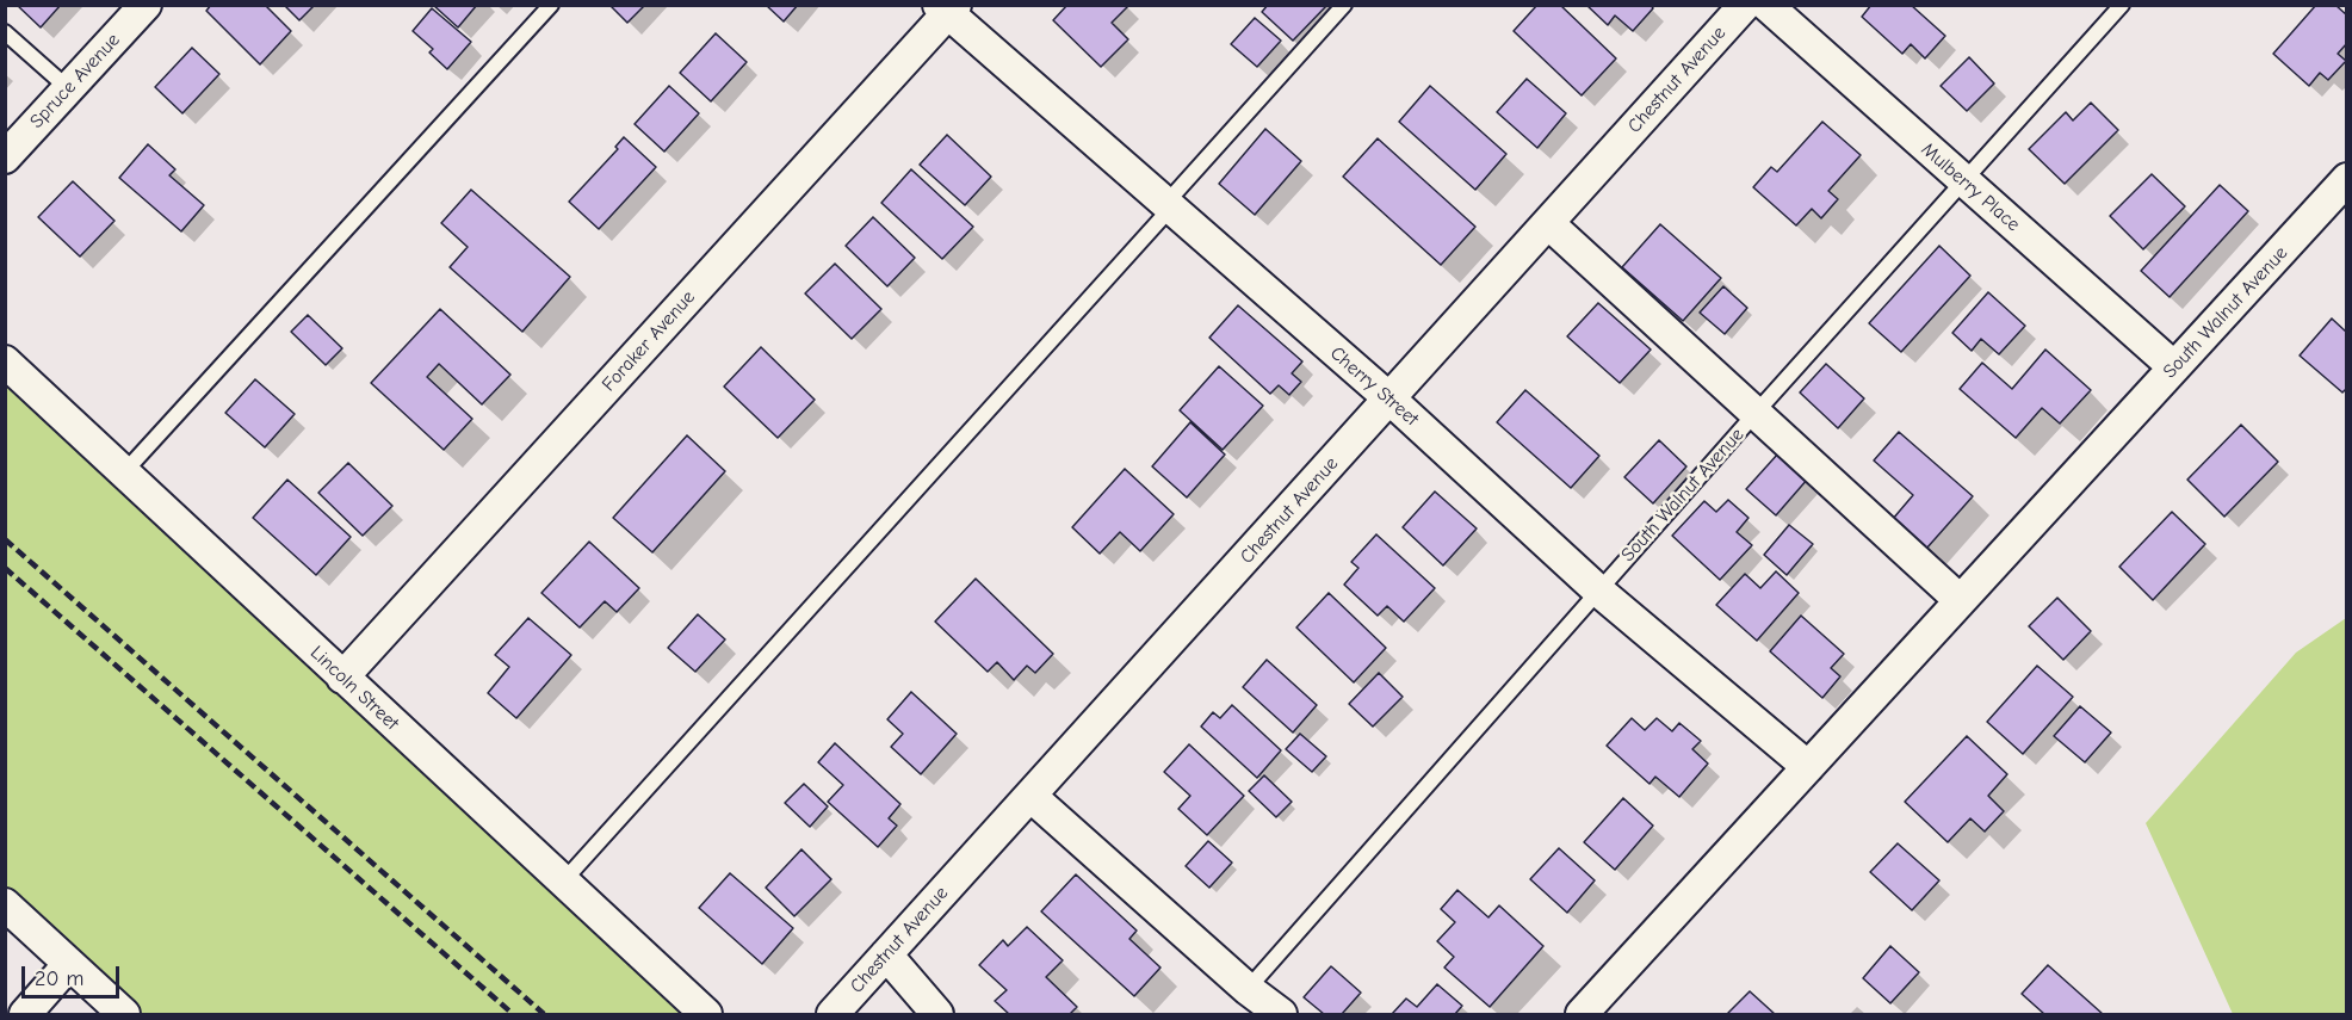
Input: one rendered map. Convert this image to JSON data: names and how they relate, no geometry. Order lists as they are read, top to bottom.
{
  "streets": {
    "street": [
      "Chestnut Avenue",
      "Spruce Avenue",
      "Mulberry Place",
      "South Walnut Avenue",
      "Foraker Avenue",
      "Cherry Street",
      "Lincoln Street"
    ]
  },
  "crossings": [
    ["Chestnut Avenue", "Cherry Street"],
    ["Mulberry Place", "South Walnut Avenue"],
    ["South Walnut Avenue", "Cherry Street"],
    ["Foraker Avenue", "Cherry Street"],
    ["Foraker Avenue", "Lincoln Street"]
  ],
  "scale_bar": "20 m"
}
